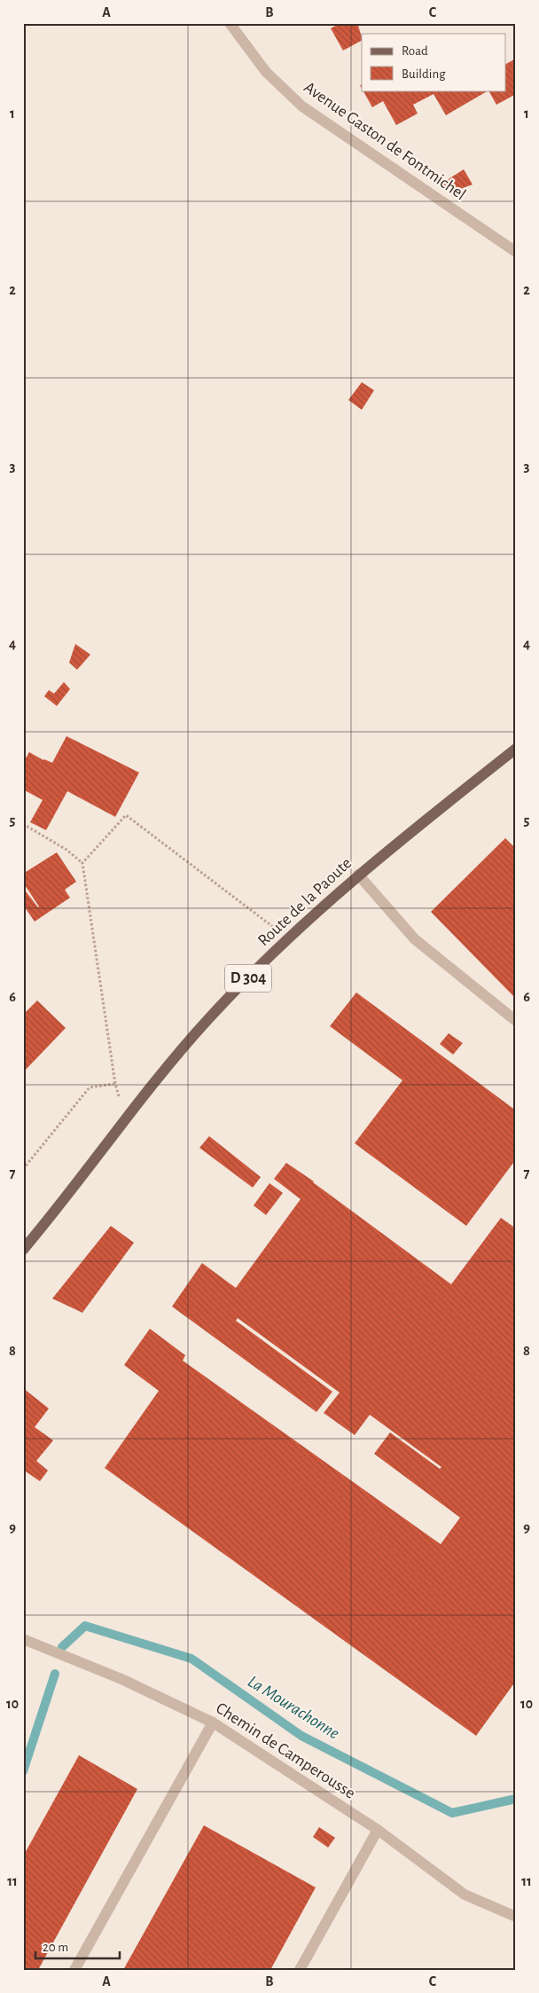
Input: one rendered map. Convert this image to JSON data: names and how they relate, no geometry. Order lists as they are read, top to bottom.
{
  "streets": {
    "main road": ["Route de la Paoute", "D 304"],
    "street": ["Avenue Gaston de Fontmichel", "Chemin de Camperousse"]
  },
  "water": ["La Mourachonne"],
  "legend": ["Road", "Building"],
  "scale_bar": "20 m",
  "grid": {
    "columns": ["A", "B", "C"],
    "rows": [
      "1",
      "2",
      "3",
      "4",
      "5",
      "6",
      "7",
      "8",
      "9",
      "10",
      "11"
    ]
  }
}
